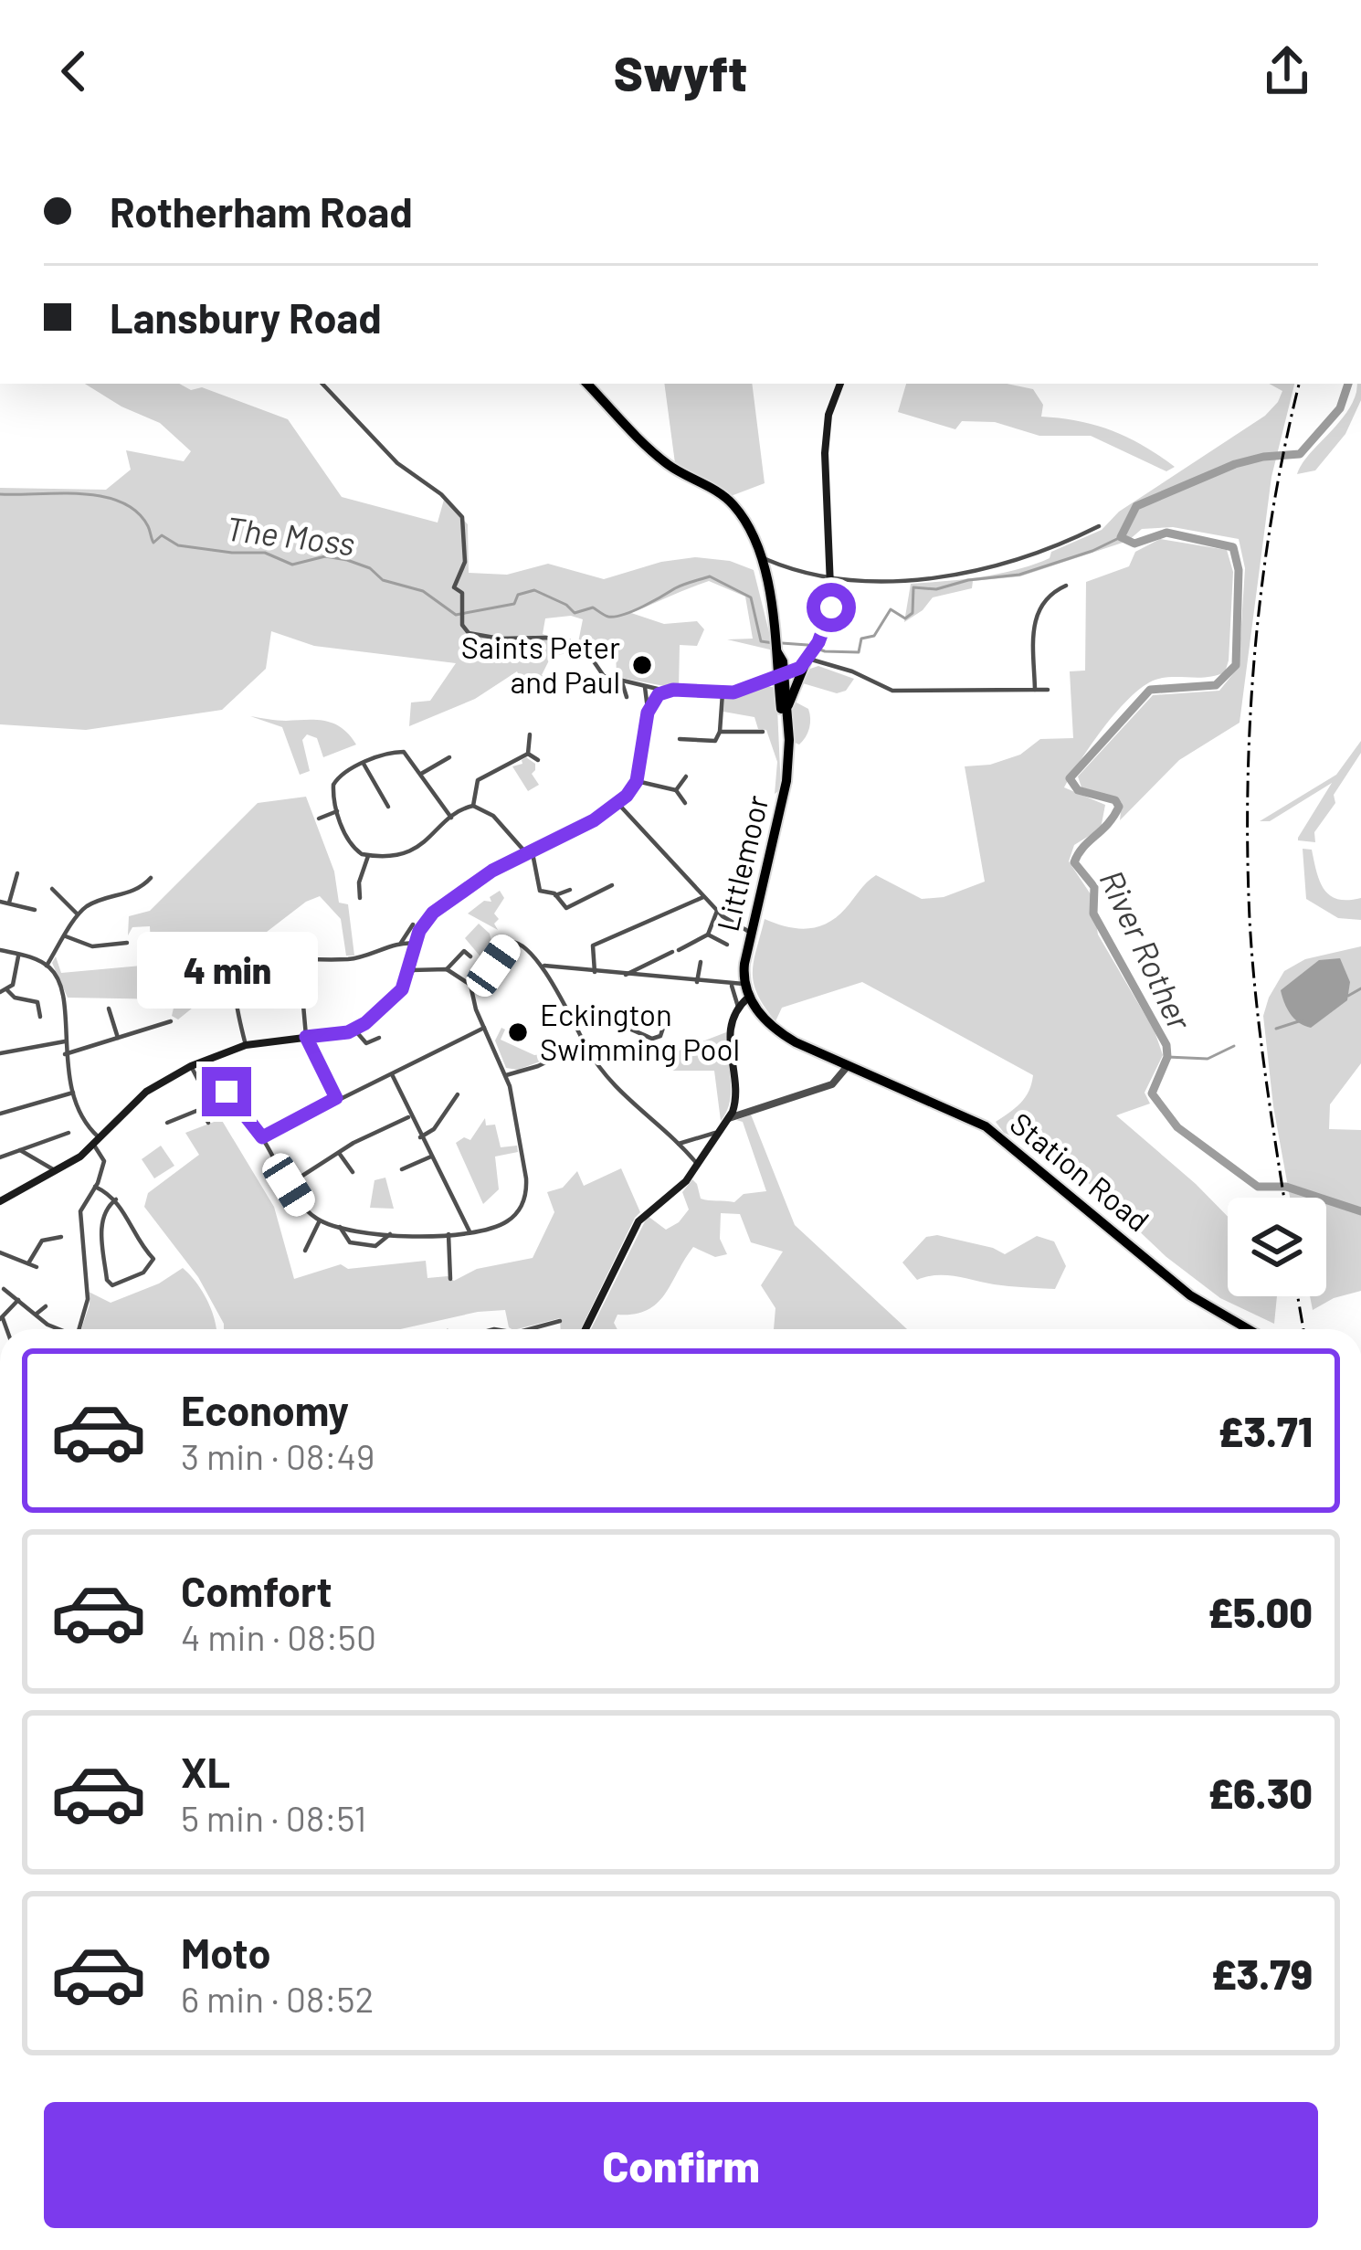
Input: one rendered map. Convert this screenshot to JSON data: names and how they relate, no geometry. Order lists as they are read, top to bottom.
{
  "streets": {
    "main road": ["Littlemoor", "Station Road"]
  },
  "water": ["The Moss", "River Rother"],
  "places": ["Saints Peter and Paul", "Eckington Swimming Pool"],
  "page": {
    "header": "Swyft",
    "banner": ["Rotherham Road", "Lansbury Road"],
    "bubble": "4 min",
    "list": [
      {
        "name": "Economy",
        "note": "3 min · 08:49",
        "value": "£3.71"
      },
      {
        "name": "Comfort",
        "note": "4 min · 08:50",
        "value": "£5.00"
      },
      {
        "name": "XL",
        "note": "5 min · 08:51",
        "value": "£6.30"
      },
      {
        "name": "Moto",
        "note": "6 min · 08:52",
        "value": "£3.79"
      }
    ],
    "buttons": "Confirm"
  }
}
